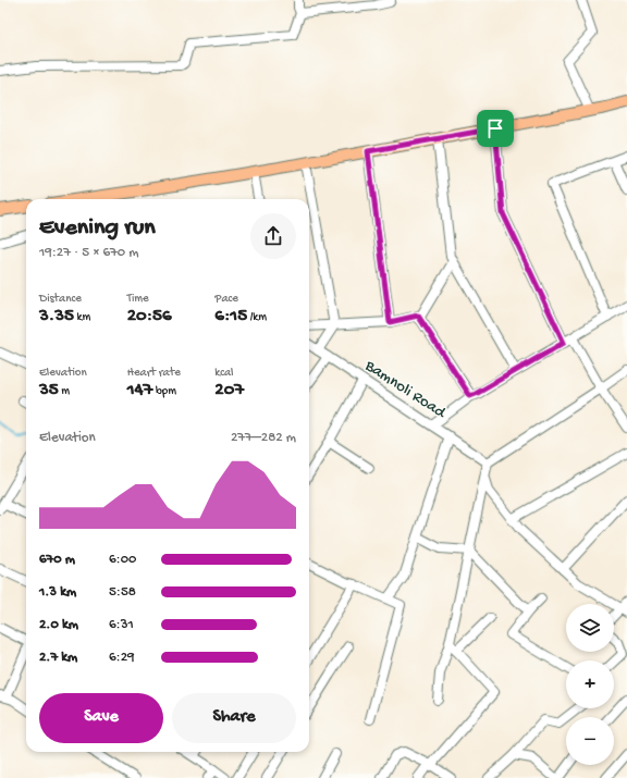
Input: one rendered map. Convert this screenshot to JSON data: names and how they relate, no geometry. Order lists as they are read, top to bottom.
{
  "streets": {
    "street": ["Bamnoli Road"]
  },
  "page": {
    "heading": ["Evening run", "19:27 · 5 × 670 m"],
    "stats": [
      ["Distance", "3.35 km"],
      ["Time", "20:56"],
      ["Pace", "6:15 /km"],
      ["Elevation", "35 m"],
      ["Heart rate", "147 bpm"],
      ["kcal", "207"]
    ],
    "chart": ["Elevation", "277–282 m"],
    "list": [
      {
        "name": "670 m",
        "note": "6:00"
      },
      {
        "name": "1.3 km",
        "note": "5:58"
      },
      {
        "name": "2.0 km",
        "note": "6:31"
      },
      {
        "name": "2.7 km",
        "note": "6:29"
      }
    ],
    "map_buttons": ["+", "−"],
    "buttons": ["Save", "Share"]
  }
}
